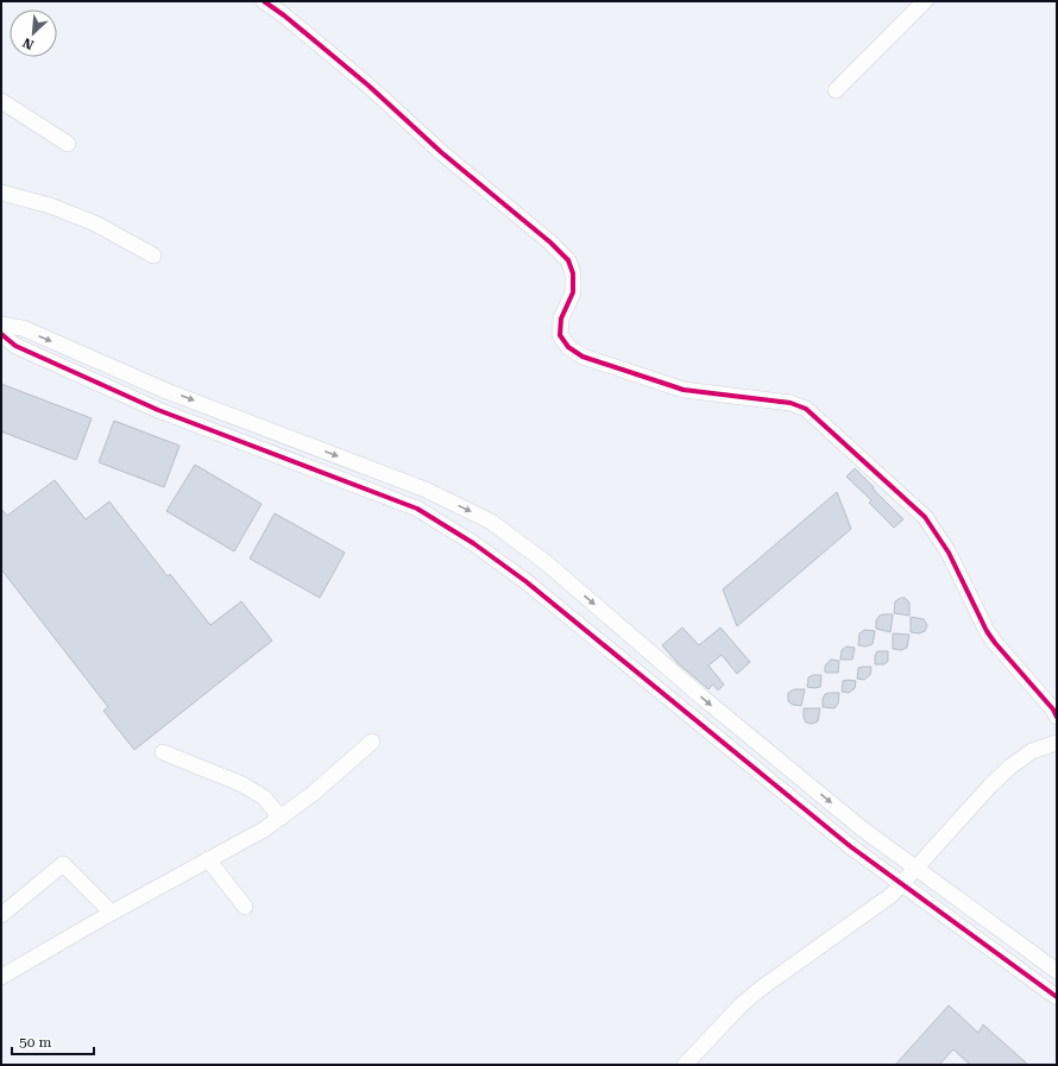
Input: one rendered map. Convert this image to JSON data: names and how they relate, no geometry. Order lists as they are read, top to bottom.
{
  "scale_bar": "50 m",
  "north": "bottom left"
}
